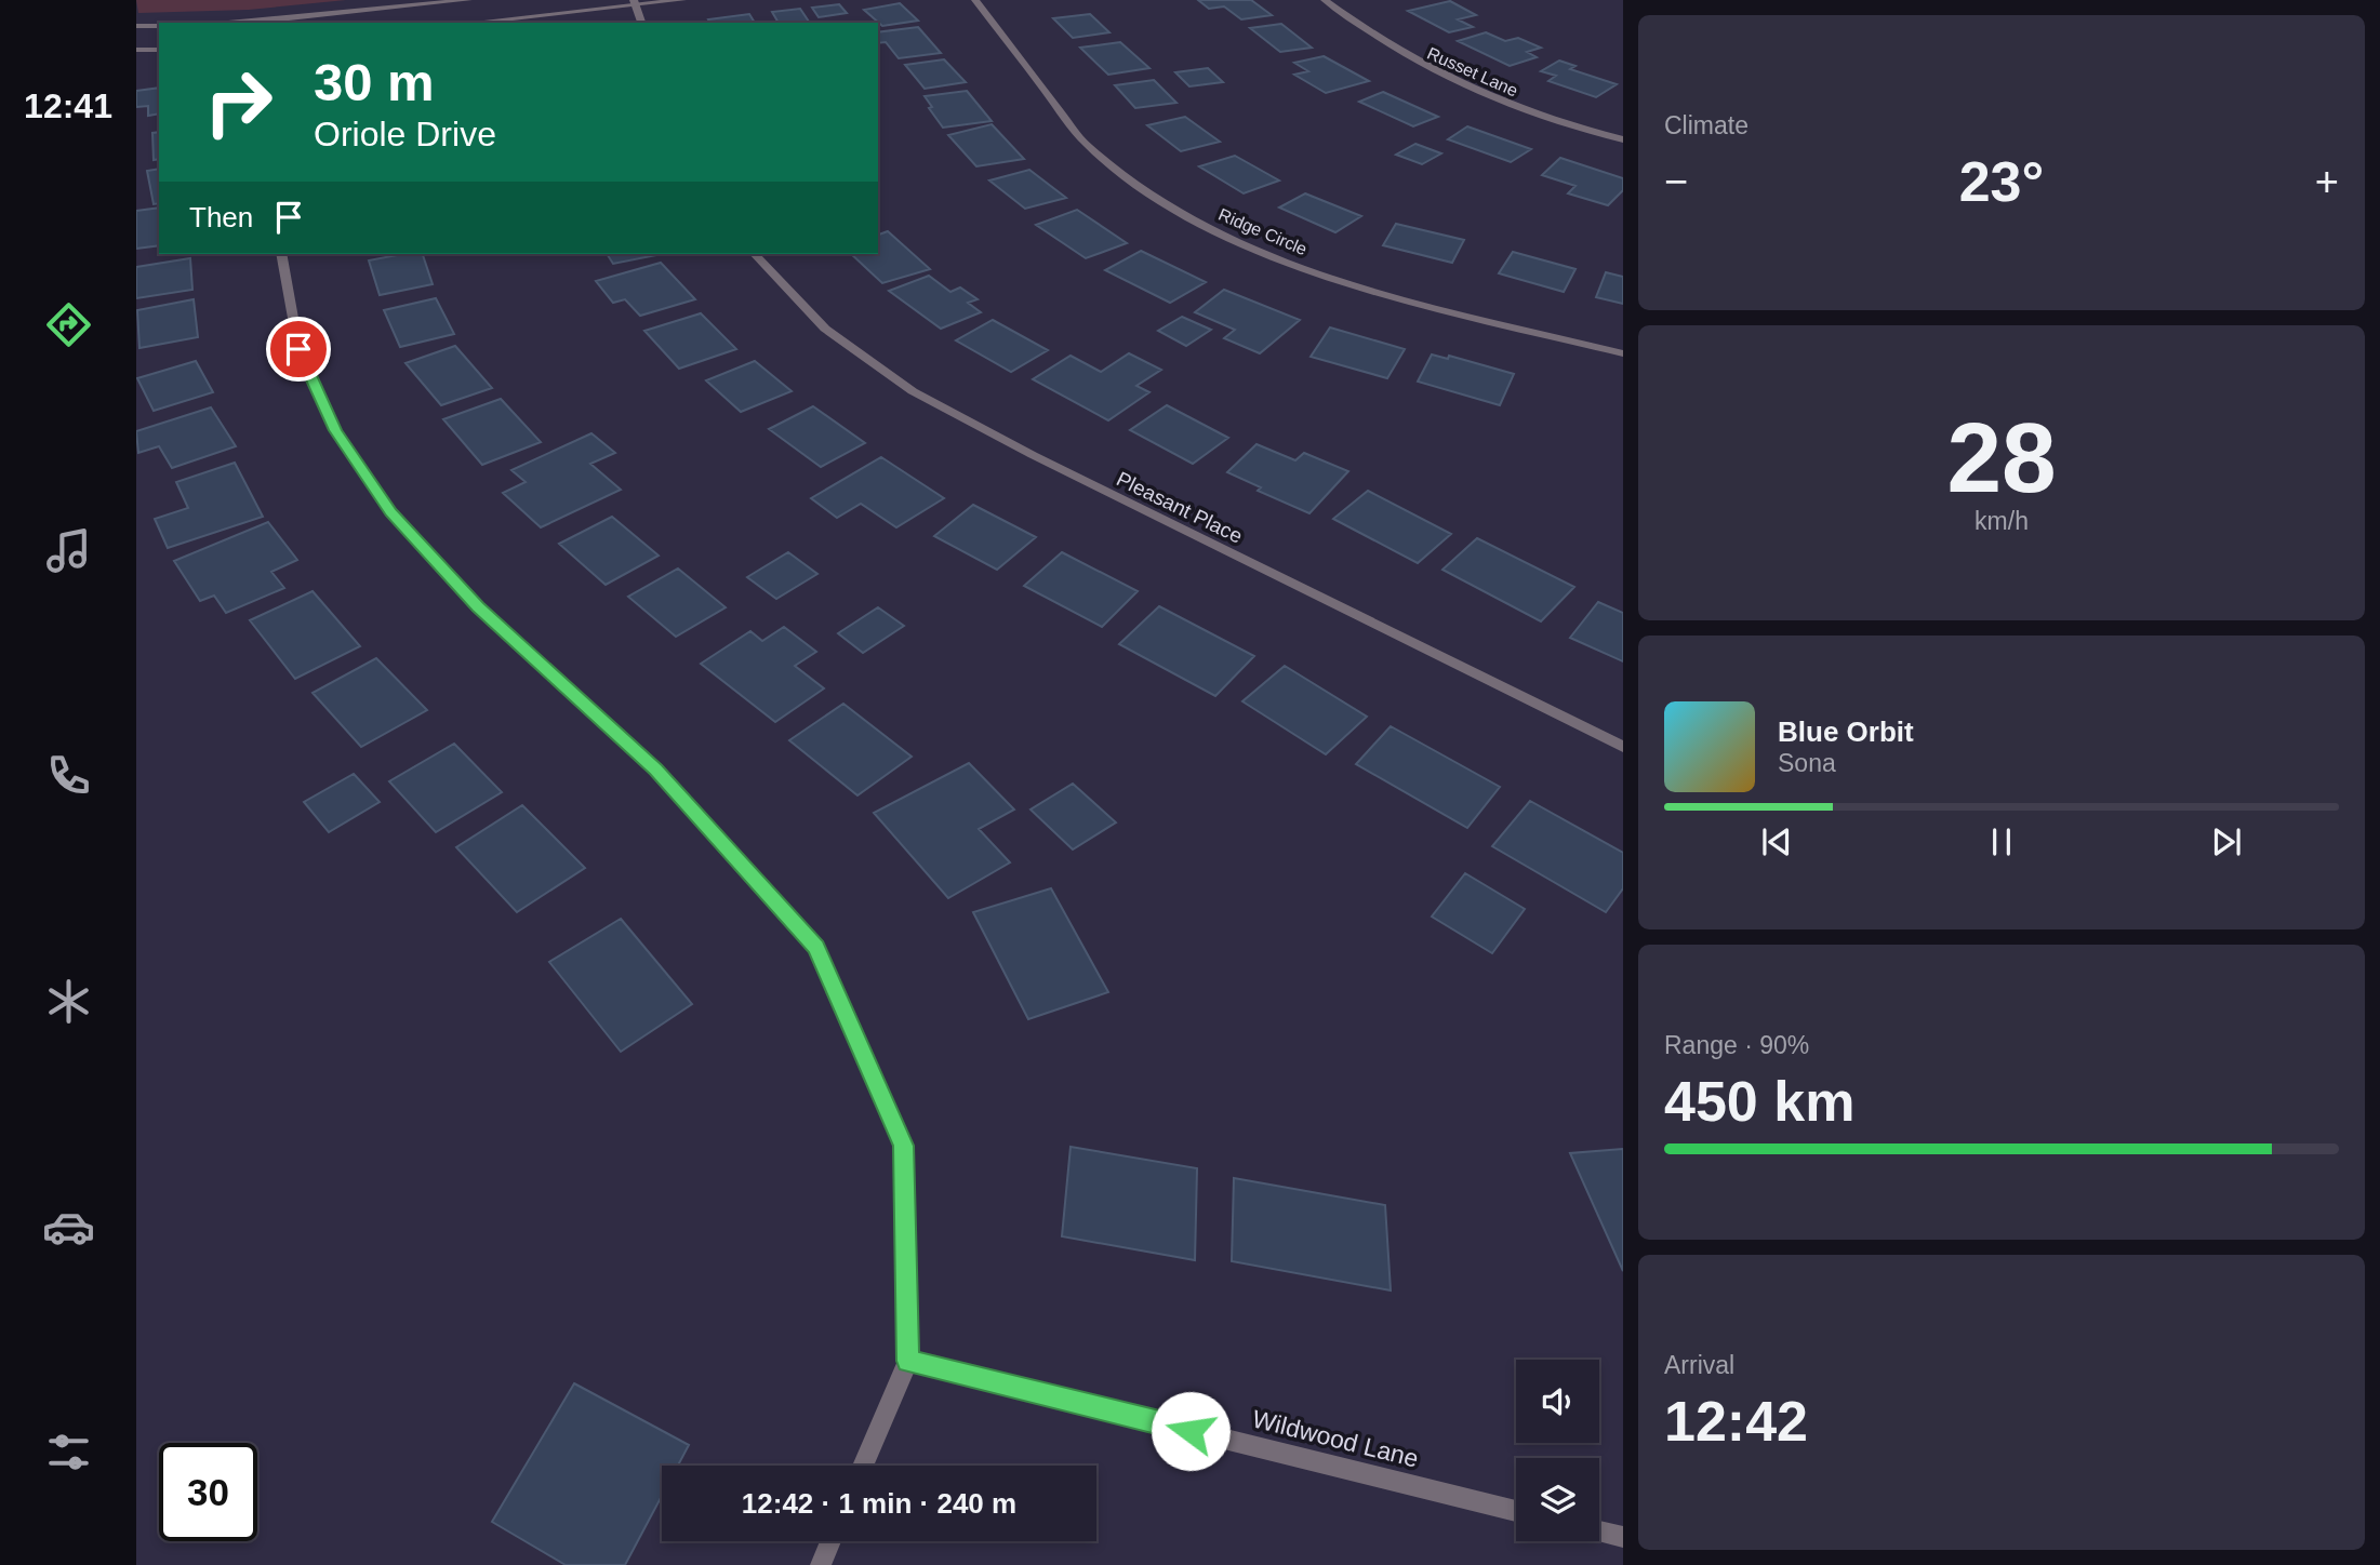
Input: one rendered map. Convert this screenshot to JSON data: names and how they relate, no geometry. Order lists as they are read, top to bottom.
{
  "streets": {
    "street": [
      "Russet Lane",
      "Ridge Circle",
      "Pleasant Place",
      "Wildwood Lane"
    ]
  },
  "page": {
    "tabs": "12:41",
    "tile": [
      "Climate",
      ["28", "km/h"],
      ["Range · 90%", "450 km"],
      ["Arrival", "12:42"]
    ],
    "turn": ["30 m", "Oriole Drive"],
    "heat": ["−", "23°", "+"],
    "then": "Then",
    "song": ["Blue Orbit", "Sona"],
    "limit": "30",
    "trip": "12:42 · 1 min · 240 m"
  }
}
